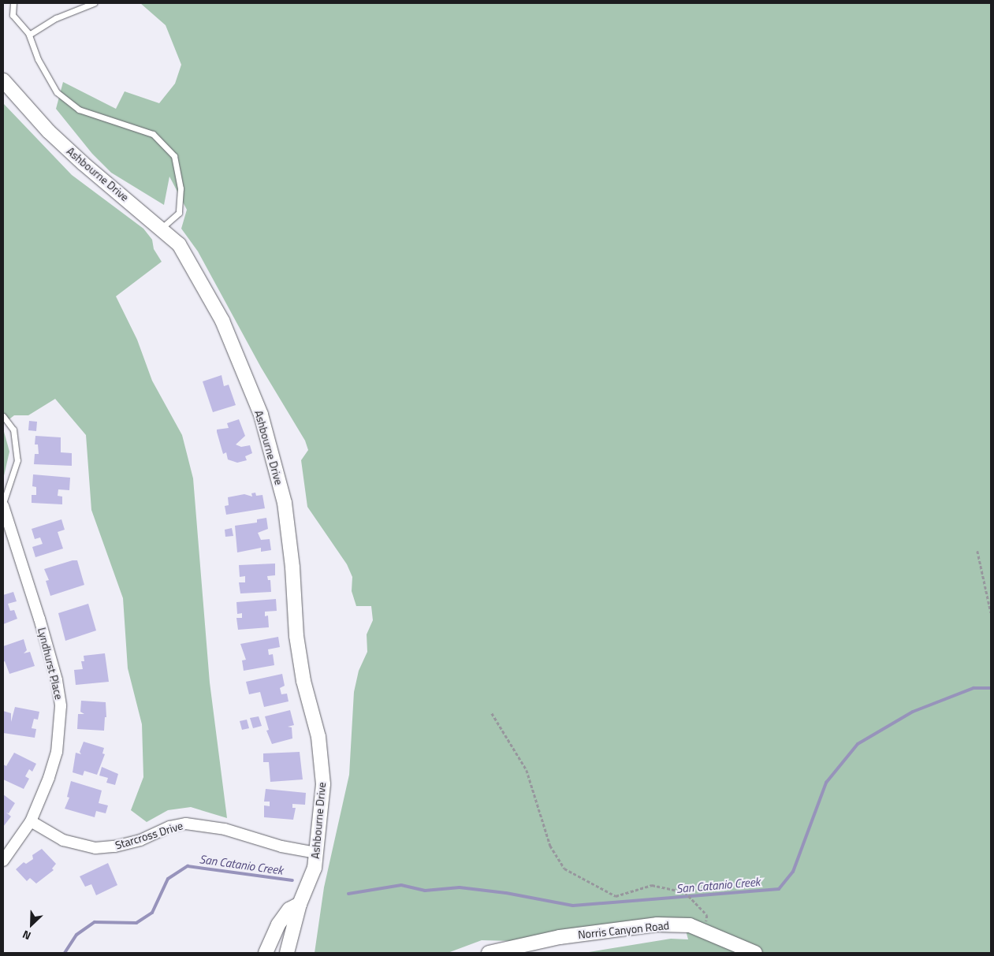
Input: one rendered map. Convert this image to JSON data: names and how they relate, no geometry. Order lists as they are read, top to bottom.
{
  "streets": {
    "street": [
      "Ashbourne Drive",
      "Lyndhurst Place",
      "Starcross Drive",
      "Norris Canyon Road"
    ]
  },
  "crossings": [
    ["Ashbourne Drive", "Starcross Drive"],
    ["Lyndhurst Place", "Starcross Drive"]
  ],
  "water": ["San Catanio Creek"],
  "north": "bottom left"
}
